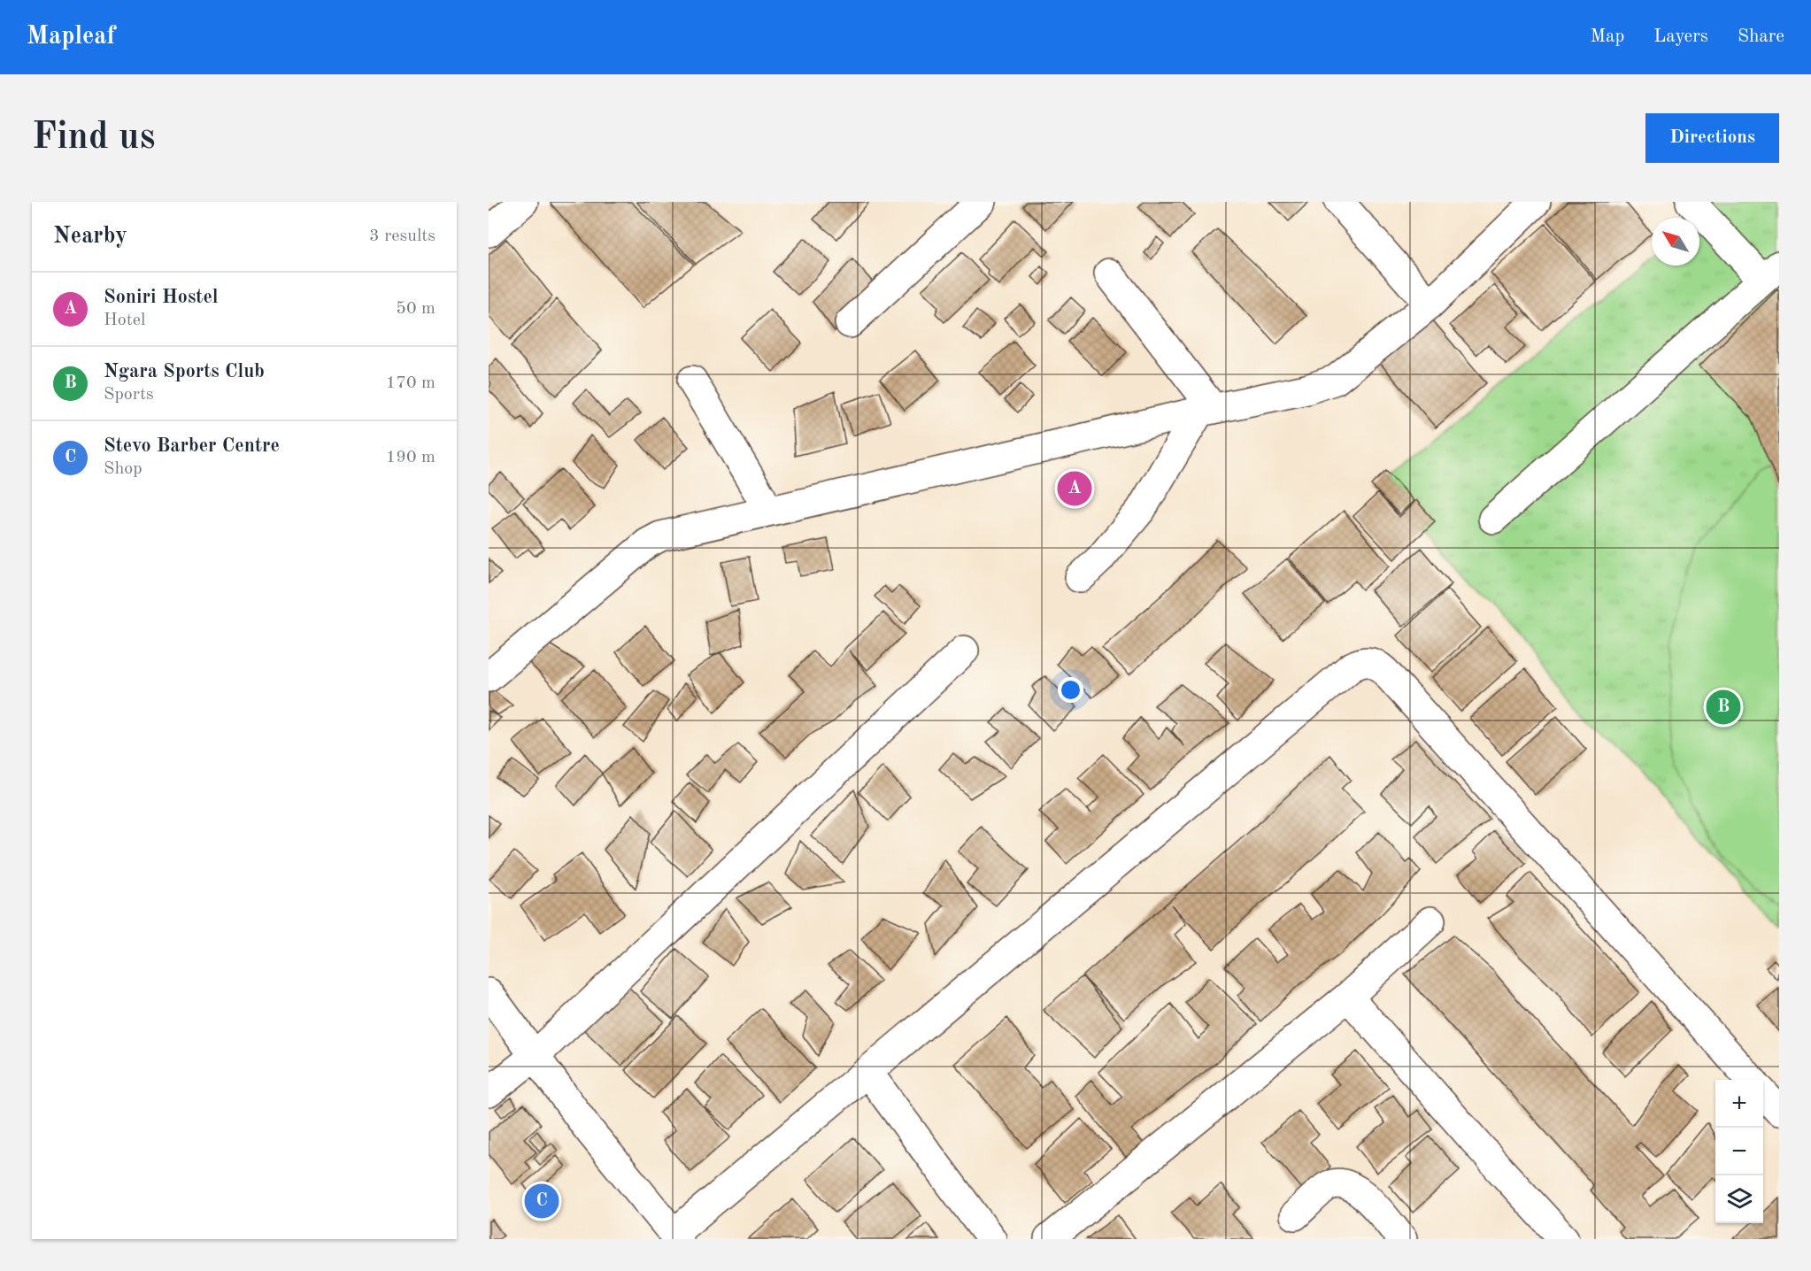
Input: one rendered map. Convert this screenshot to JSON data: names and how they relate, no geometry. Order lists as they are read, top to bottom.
{
  "north": "top left",
  "page": {
    "header": "Mapleaf",
    "nav": ["Map", "Layers", "Share"],
    "buttons": "Directions",
    "title": "Find us",
    "heading": ["Nearby", "3 results"],
    "list": [
      {
        "mark": "A",
        "name": "Soniri Hostel",
        "note": "Hotel",
        "value": "50 m"
      },
      {
        "mark": "B",
        "name": "Ngara Sports Club",
        "note": "Sports",
        "value": "170 m"
      },
      {
        "mark": "C",
        "name": "Stevo Barber Centre",
        "note": "Shop",
        "value": "190 m"
      }
    ],
    "pins": ["A", "B", "C"],
    "map_buttons": ["+", "−"]
  }
}
